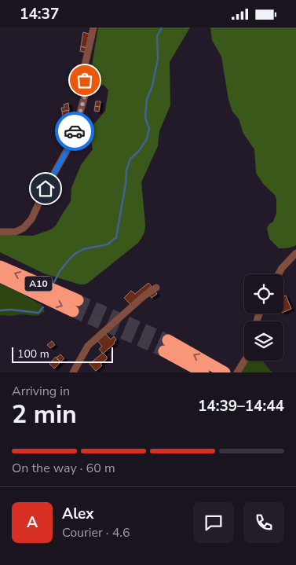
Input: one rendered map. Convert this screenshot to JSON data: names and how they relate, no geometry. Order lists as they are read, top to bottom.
{
  "streets": {
    "highway": ["A10"]
  },
  "scale_bar": "100 m",
  "page": {
    "status": "14:37",
    "scale": "100 m",
    "heading": ["2 min", "Arriving in", "14:39–14:44"],
    "panel": ["Alex", "Courier · 4.6"],
    "bar": "On the way · 60 m",
    "round": "A"
  }
}
